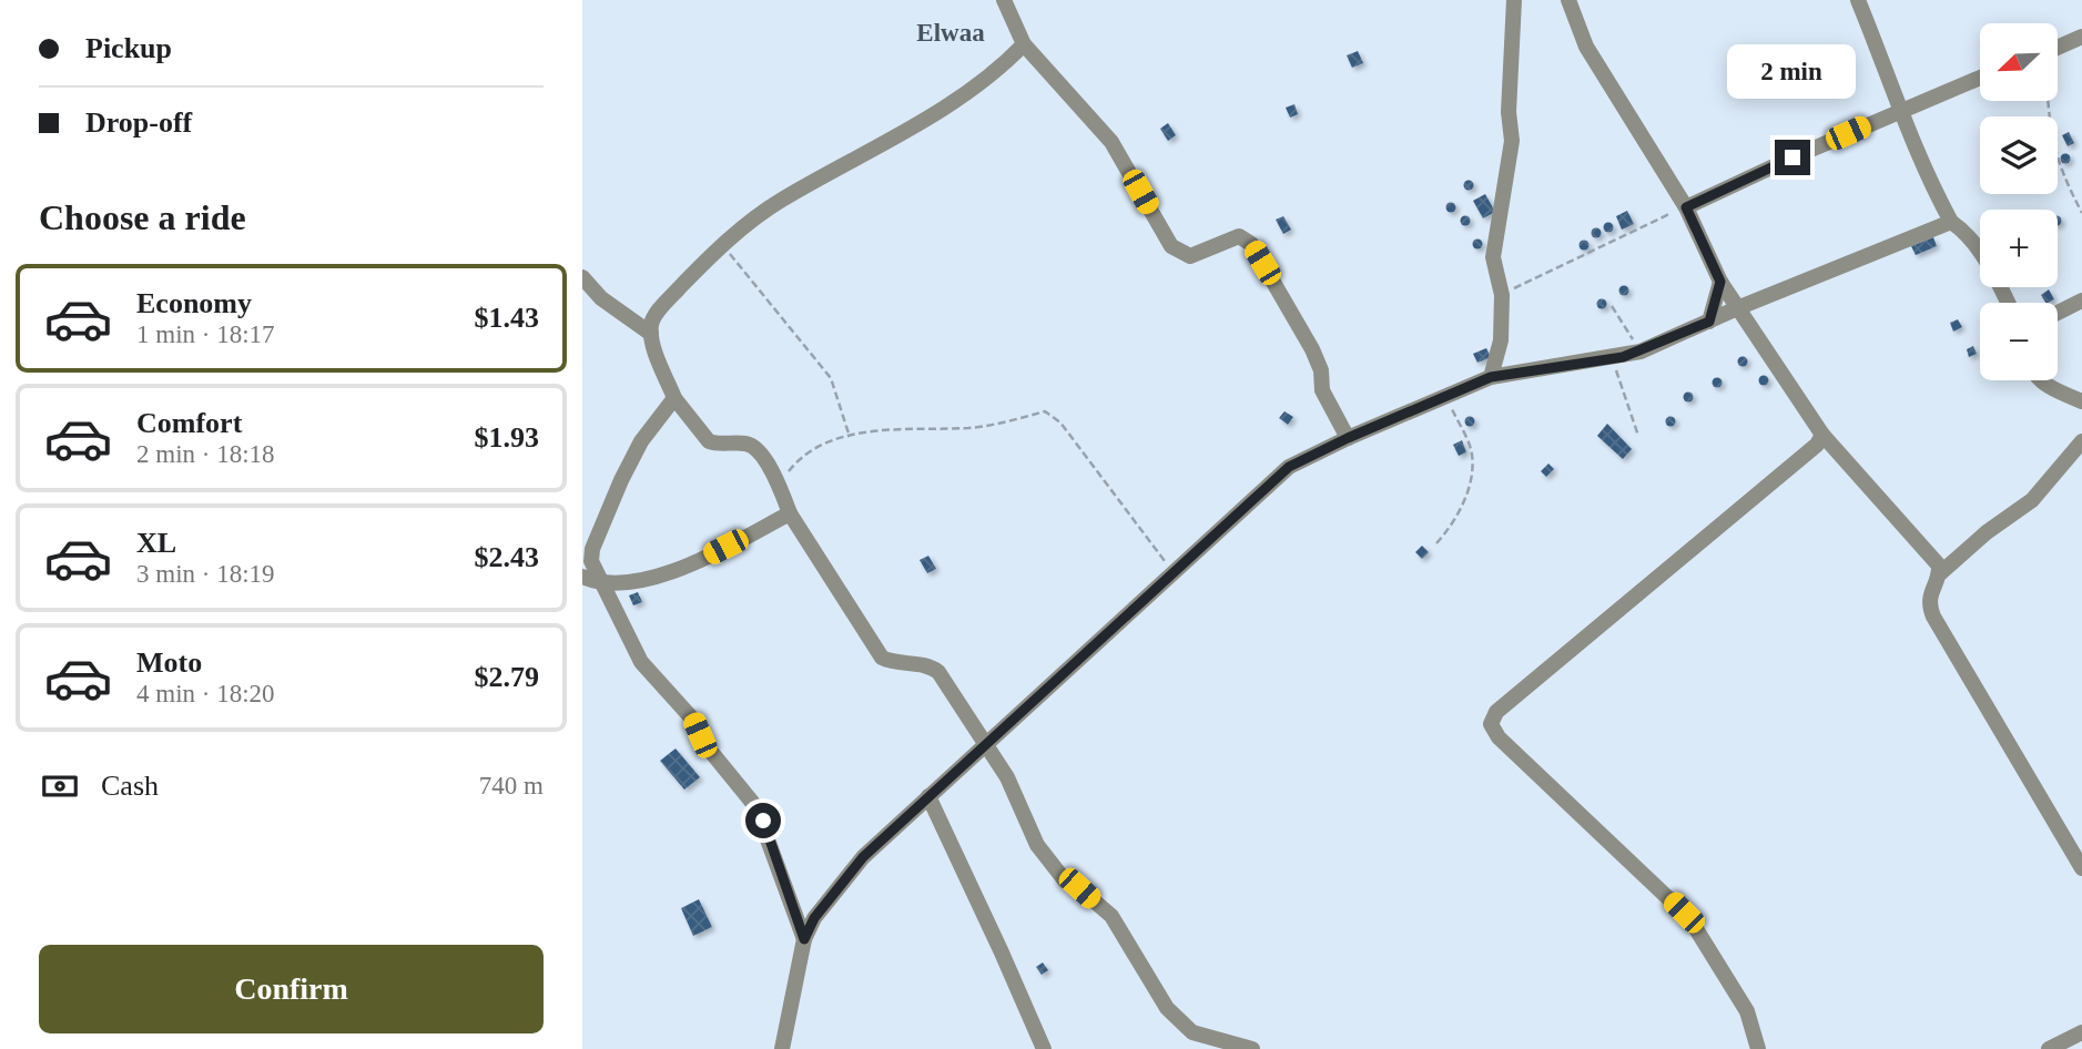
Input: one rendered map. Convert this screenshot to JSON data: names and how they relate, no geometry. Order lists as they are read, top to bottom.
{
  "districts": ["Elwaa"],
  "north": "bottom left",
  "page": {
    "banner": ["Pickup", "Drop-off"],
    "map_buttons": ["+", "−"],
    "bubble": "2 min",
    "heading": "Choose a ride",
    "list": [
      {
        "name": "Economy",
        "note": "1 min · 18:17",
        "value": "$1.43"
      },
      {
        "name": "Comfort",
        "note": "2 min · 18:18",
        "value": "$1.93"
      },
      {
        "name": "XL",
        "note": "3 min · 18:19",
        "value": "$2.43"
      },
      {
        "name": "Moto",
        "note": "4 min · 18:20",
        "value": "$2.79"
      }
    ],
    "pay": ["Cash", "740 m"],
    "buttons": "Confirm"
  }
}
